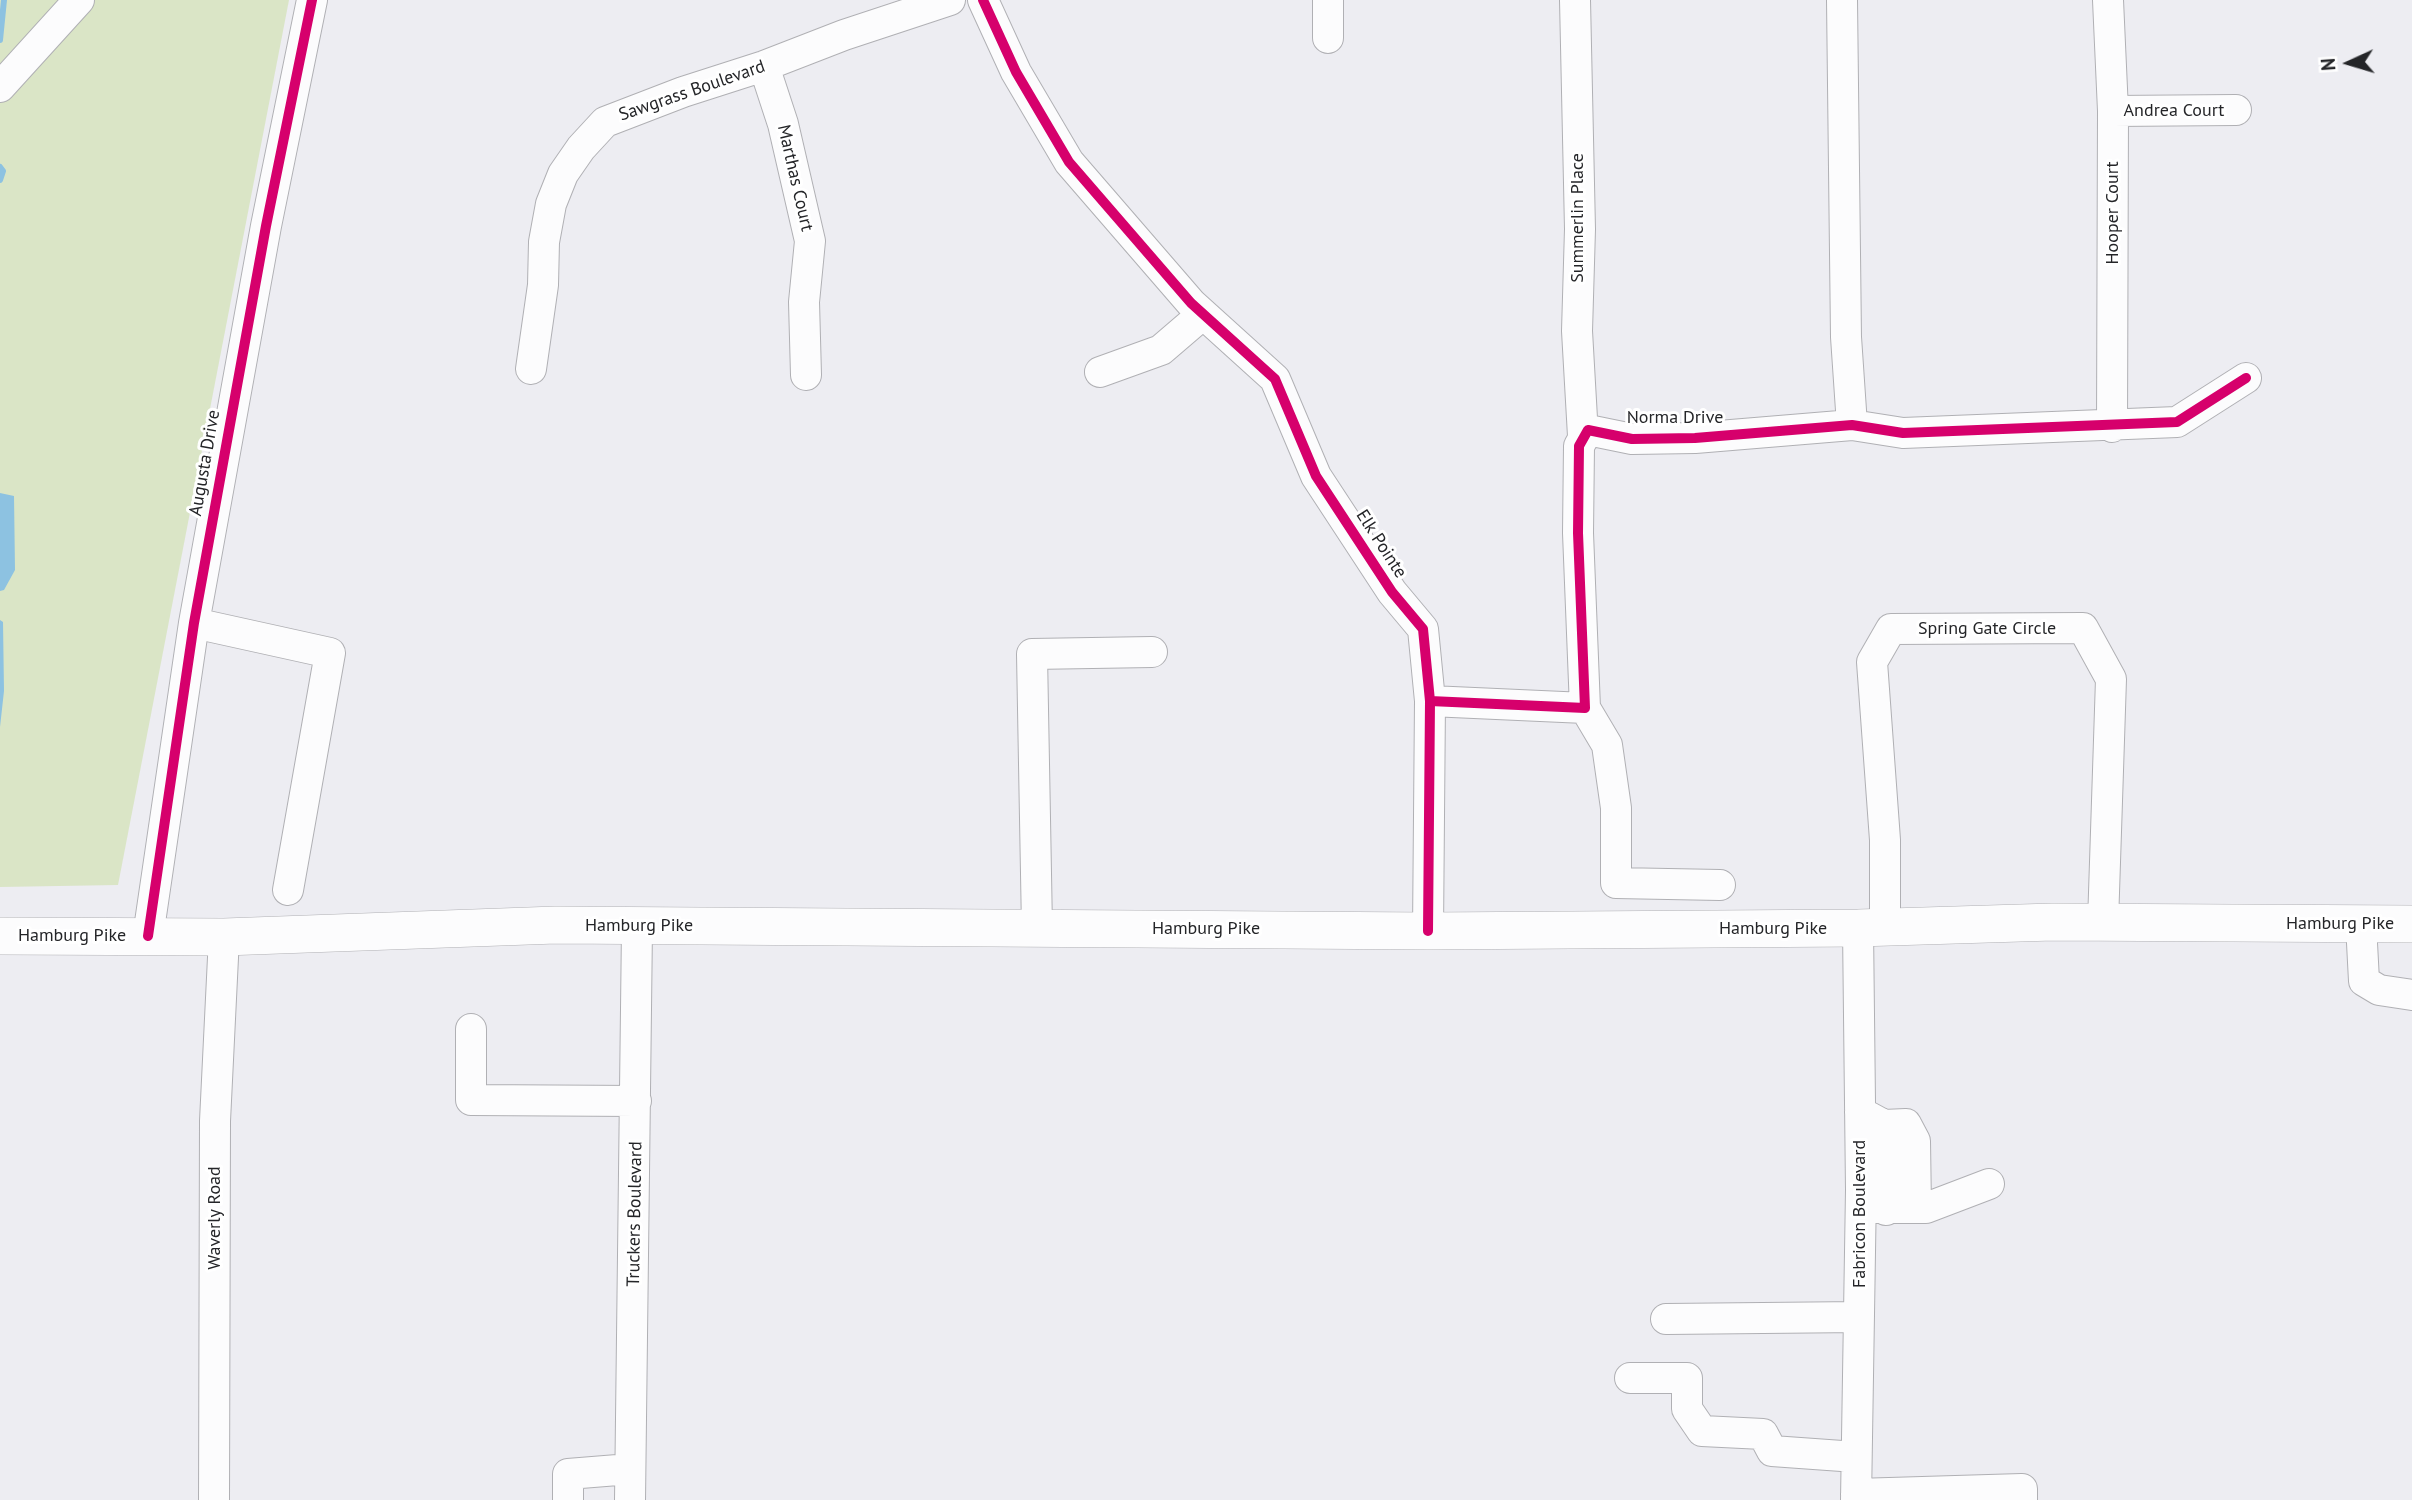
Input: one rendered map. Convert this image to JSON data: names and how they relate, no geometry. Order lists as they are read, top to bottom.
{
  "streets": {
    "main road": ["Hamburg Pike"],
    "street": [
      "Sawgrass Boulevard",
      "Andrea Court",
      "Marthas Court",
      "Hooper Court",
      "Summerlin Place",
      "Norma Drive",
      "Augusta Drive",
      "Elk Pointe",
      "Spring Gate Circle",
      "Truckers Boulevard",
      "Fabricon Boulevard",
      "Waverly Road"
    ]
  },
  "crossings": [
    ["Sawgrass Boulevard", "Marthas Court"],
    ["Andrea Court", "Hooper Court"],
    ["Hooper Court", "Norma Drive"],
    ["Summerlin Place", "Norma Drive"],
    ["Augusta Drive", "Hamburg Pike"],
    ["Elk Pointe", "Hamburg Pike"],
    ["Spring Gate Circle", "Hamburg Pike"],
    ["Spring Gate Circle", "Fabricon Boulevard"],
    ["Hamburg Pike", "Truckers Boulevard"],
    ["Hamburg Pike", "Fabricon Boulevard"],
    ["Hamburg Pike", "Waverly Road"]
  ],
  "north": "left"
}
